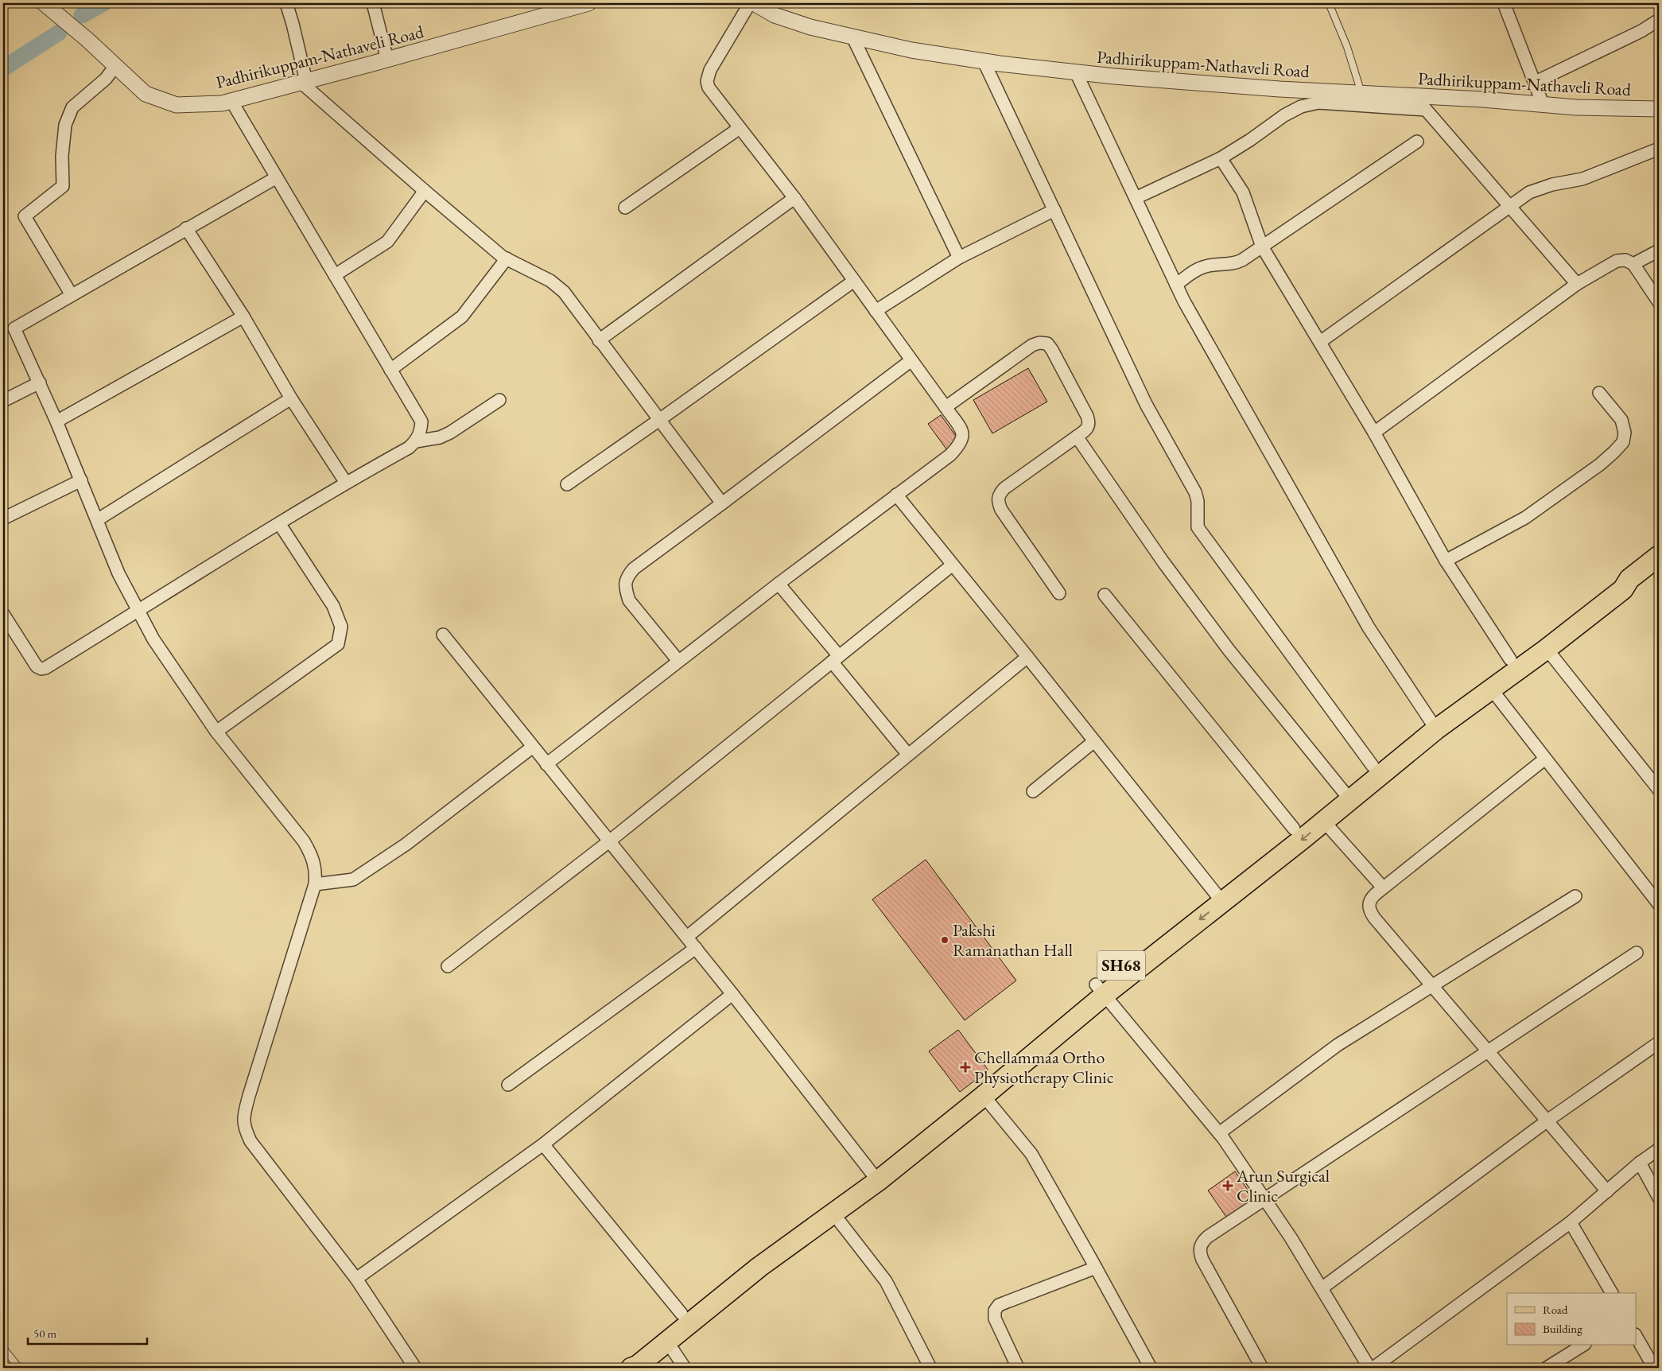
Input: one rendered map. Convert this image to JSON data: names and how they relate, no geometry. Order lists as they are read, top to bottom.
{
  "streets": {
    "main road": ["SH68"],
    "street": ["Padhirikuppam-Nathaveli Road"]
  },
  "places": {
    "other": ["Pakshi Ramanathan Hall"],
    "health": ["Chellammaa Ortho Physiotherapy Clinic", "Arun Surgical Clinic"]
  },
  "legend": ["Road", "Building"],
  "scale_bar": "50 m"
}
